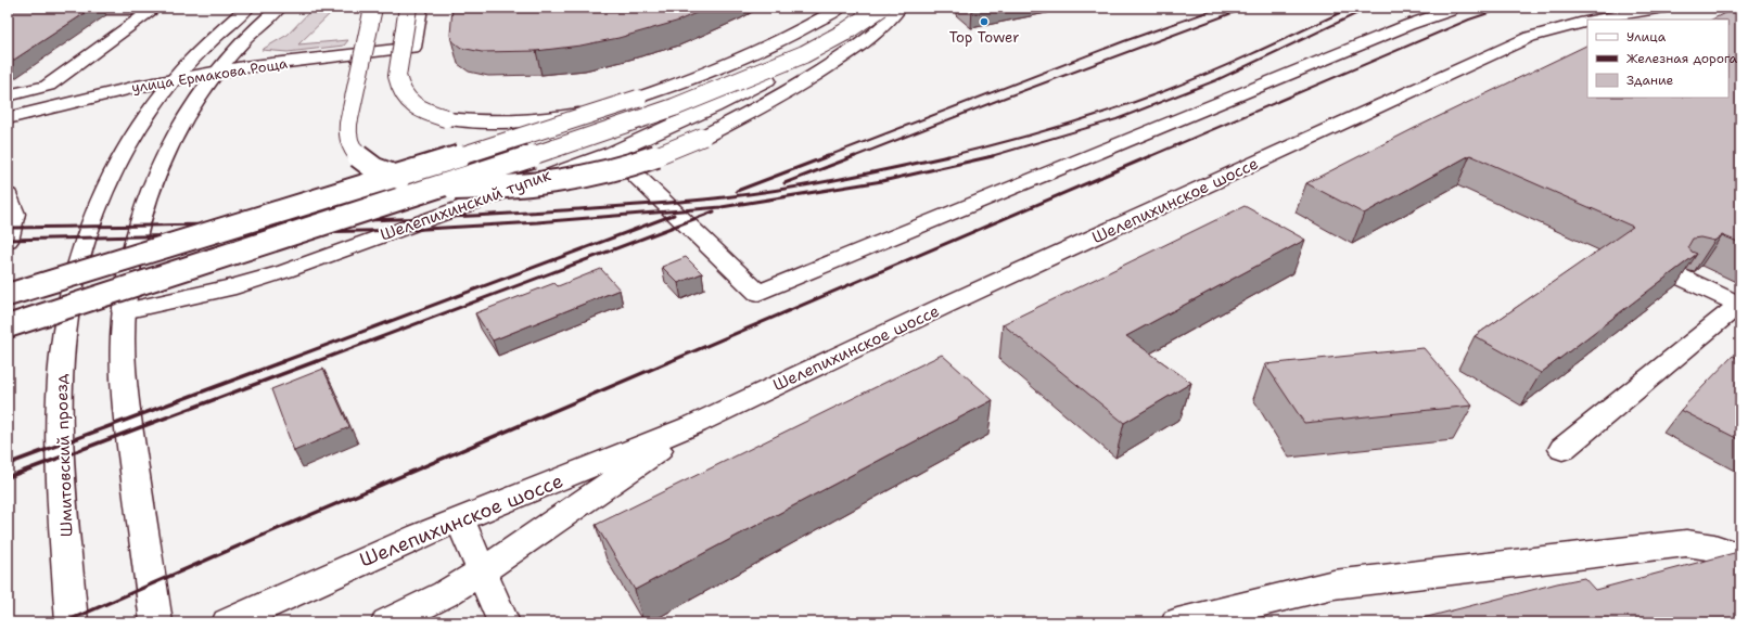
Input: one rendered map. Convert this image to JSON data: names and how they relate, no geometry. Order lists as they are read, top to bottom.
{
  "streets": {
    "main road": [
      "улица Ермакова Роща",
      "Шелепихинское шоссе",
      "Шелепихинский тупик",
      "Шмитовский проезд"
    ]
  },
  "crossings": [
    ["улица Ермакова Роща", "Шмитовский проезд"]
  ],
  "places": ["Top Tower"],
  "legend": ["Улица", "Железная дорога", "Здание"]
}
